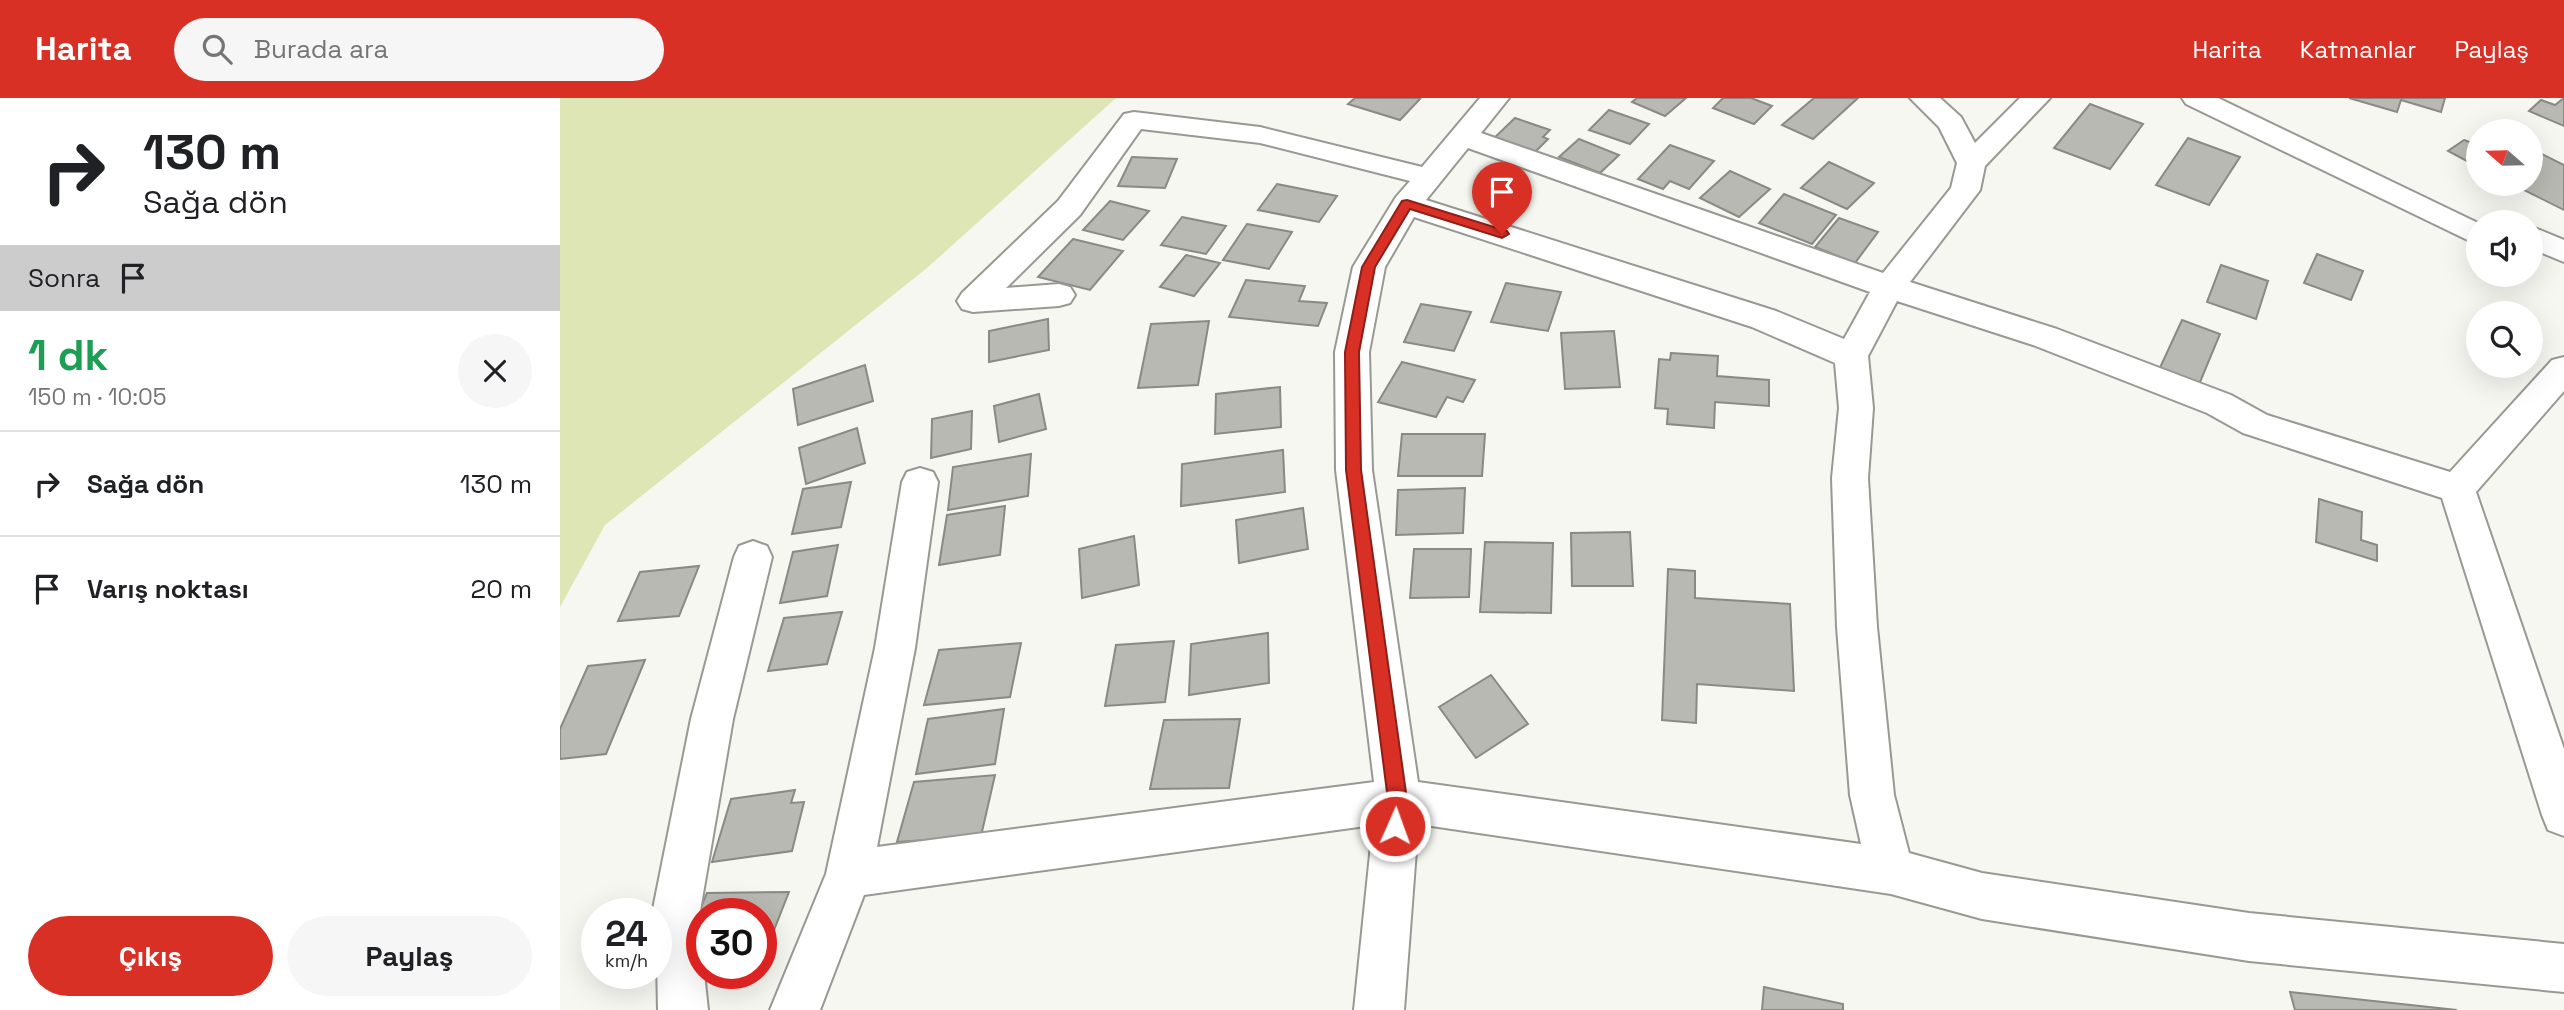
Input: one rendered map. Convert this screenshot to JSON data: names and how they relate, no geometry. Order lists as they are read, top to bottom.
{
  "north": "left",
  "page": {
    "header": "Harita",
    "search": "Burada ara",
    "nav": ["Harita", "Katmanlar", "Paylaş"],
    "turn": ["130 m", "Sağa dön"],
    "then": "Sonra",
    "heading": ["1 dk", "150 m · 10:05"],
    "list": [
      {
        "name": "Sağa dön",
        "value": "130 m"
      },
      {
        "name": "Varış noktası",
        "value": "20 m"
      }
    ],
    "speed": "24 km/h",
    "limit": "30",
    "buttons": ["Çıkış", "Paylaş"]
  }
}
